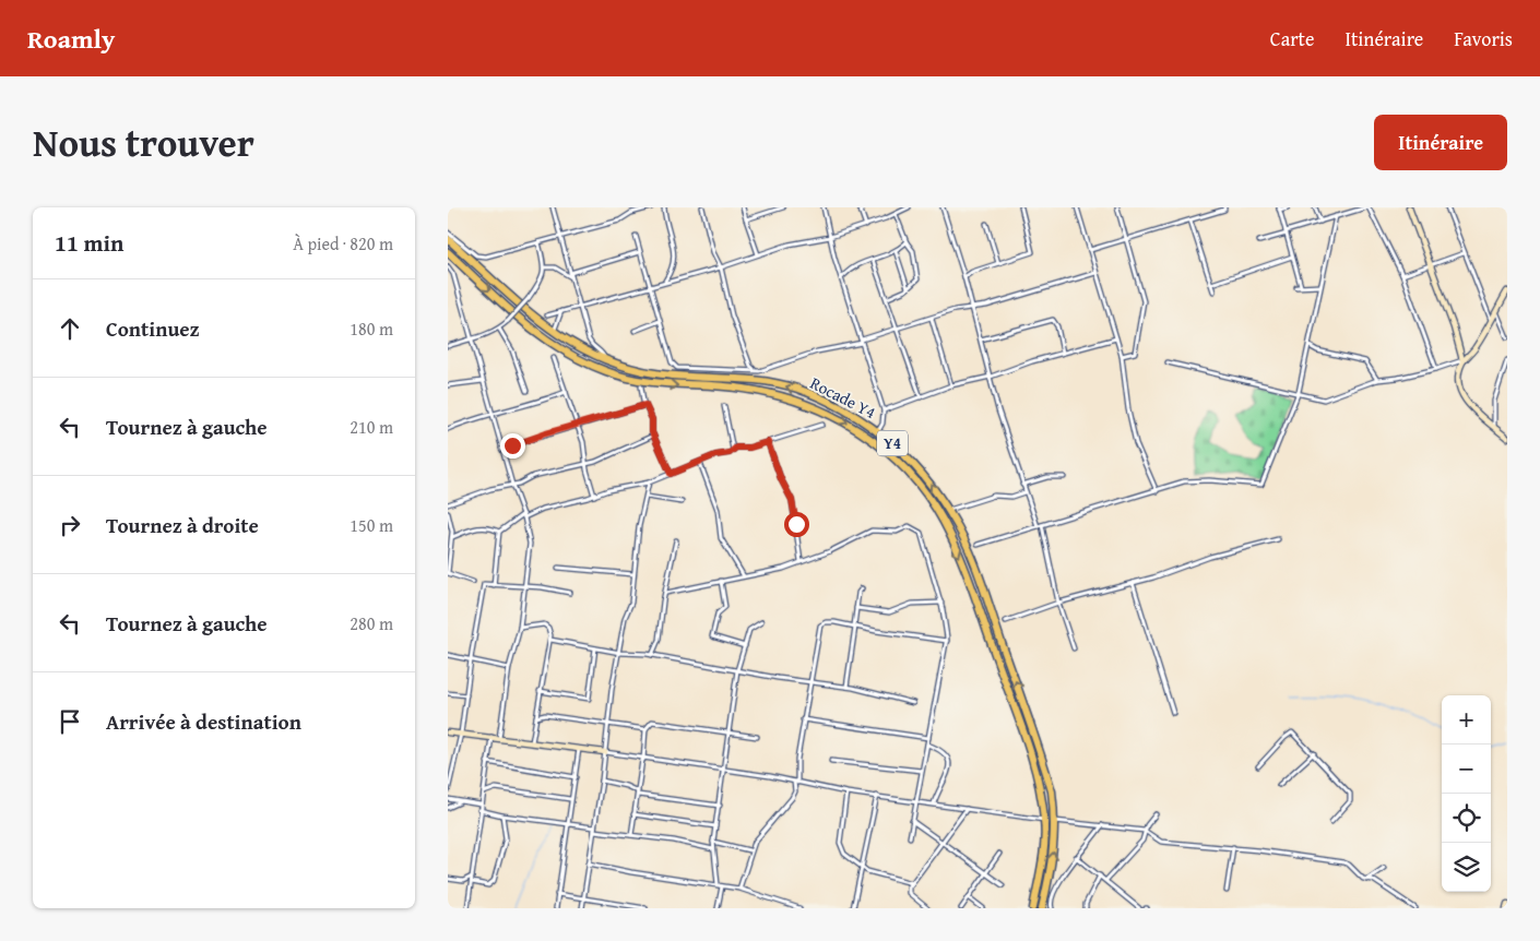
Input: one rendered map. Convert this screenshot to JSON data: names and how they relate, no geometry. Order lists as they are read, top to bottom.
{
  "streets": {
    "highway": ["Rocade Y4", "Y4"]
  },
  "page": {
    "header": "Roamly",
    "nav": ["Carte", "Itinéraire", "Favoris"],
    "title": "Nous trouver",
    "buttons": "Itinéraire",
    "heading": ["11 min", "À pied · 820 m"],
    "list": [
      ["Continuez", "180 m"],
      ["Tournez à gauche", "210 m"],
      ["Tournez à droite", "150 m"],
      ["Tournez à gauche", "280 m"],
      "Arrivée à destination"
    ],
    "map_buttons": ["+", "−"]
  }
}
